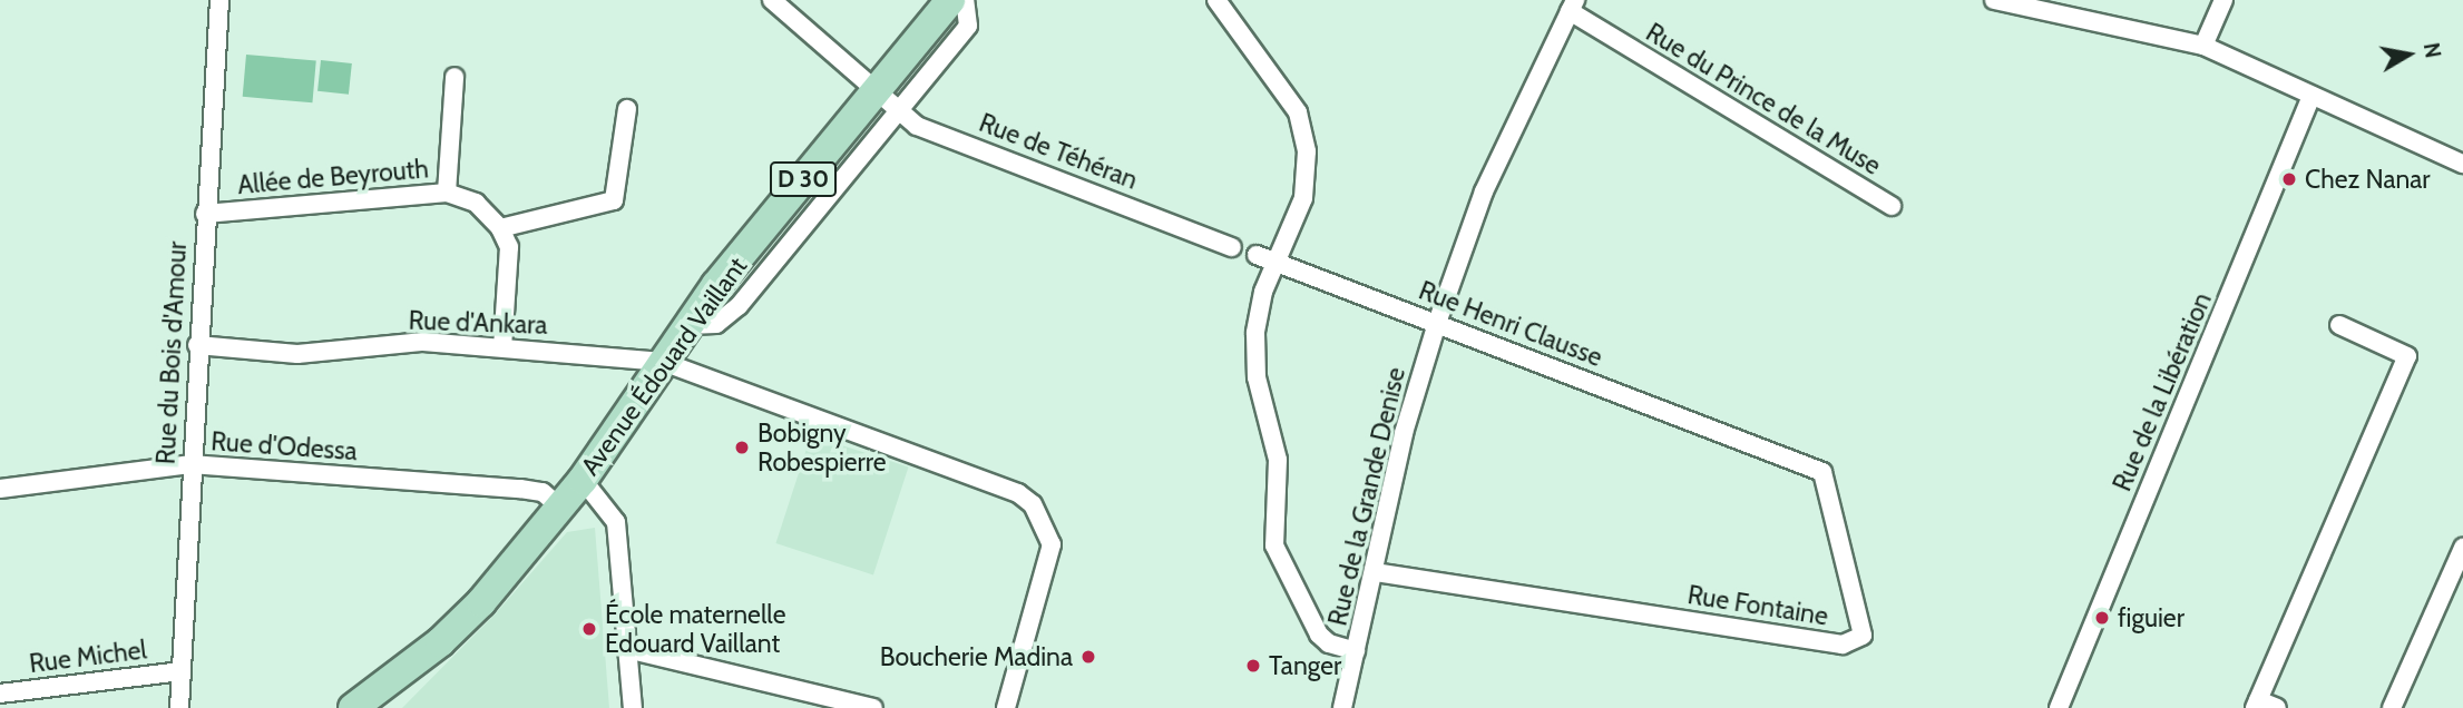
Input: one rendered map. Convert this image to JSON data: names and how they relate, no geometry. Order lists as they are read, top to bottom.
{
  "streets": {
    "main road": ["D 30", "Avenue Édouard Vaillant"],
    "street": [
      "Rue du Prince de la Muse",
      "Rue de Téhéran",
      "Allée de Beyrouth",
      "Rue d'Ankara",
      "Rue Henri Clausse",
      "Rue du Bois d'Amour",
      "Rue de la Libération",
      "Rue d'Odessa",
      "Rue de la Grande Denise",
      "Rue Fontaine",
      "Rue Michel"
    ]
  },
  "crossings": [
    ["Rue du Prince de la Muse", "Rue de la Grande Denise"],
    ["Rue de Téhéran", "Avenue Édouard Vaillant"],
    ["Allée de Beyrouth", "Rue du Bois d'Amour"],
    ["Rue d'Ankara", "Rue du Bois d'Amour"],
    ["Rue d'Ankara", "Avenue Édouard Vaillant"],
    ["Rue Henri Clausse", "Rue de la Grande Denise"],
    ["Rue Henri Clausse", "Rue Fontaine"],
    ["Rue du Bois d'Amour", "Rue d'Odessa"],
    ["Rue du Bois d'Amour", "Rue Michel"],
    ["Avenue Édouard Vaillant", "Rue d'Odessa"],
    ["Rue de la Grande Denise", "Rue Fontaine"]
  ],
  "places": [
    "Chez Nanar",
    "Bobigny Robespierre",
    "figuier",
    "École maternelle Edouard Vaillant",
    "Boucherie Madina",
    "Tanger"
  ],
  "north": "right"
}
